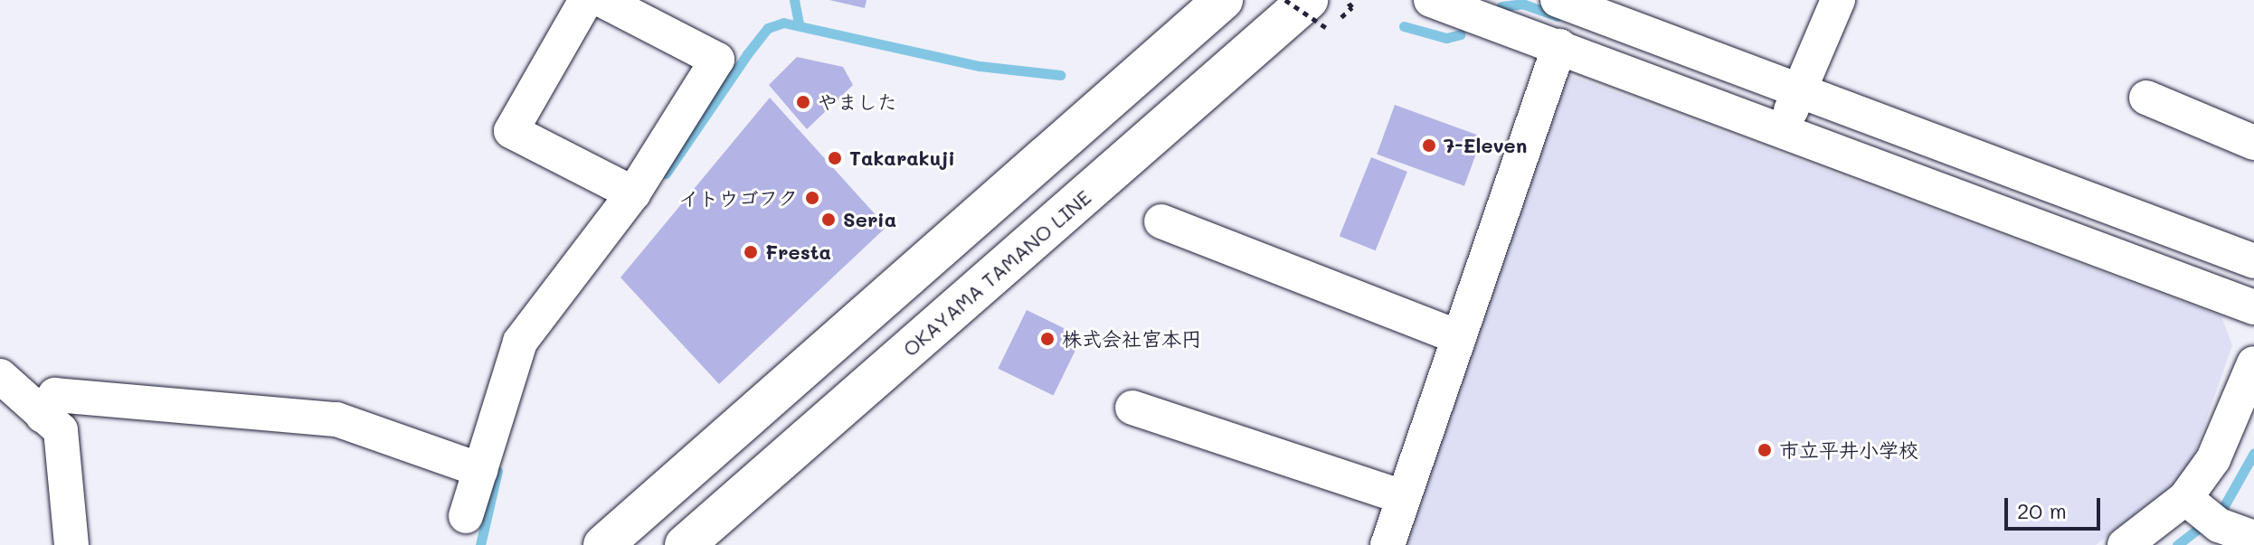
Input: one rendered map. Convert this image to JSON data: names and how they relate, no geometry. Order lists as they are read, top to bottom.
{
  "streets": {
    "main road": ["OKAYAMA TAMANO LINE"]
  },
  "places": [
    "やました",
    "7-Eleven",
    "Takarakuji",
    "イトウゴフク",
    "Seria",
    "Fresta",
    "株式会社宮本円",
    "市立平井小学校"
  ],
  "scale_bar": "20 m"
}
